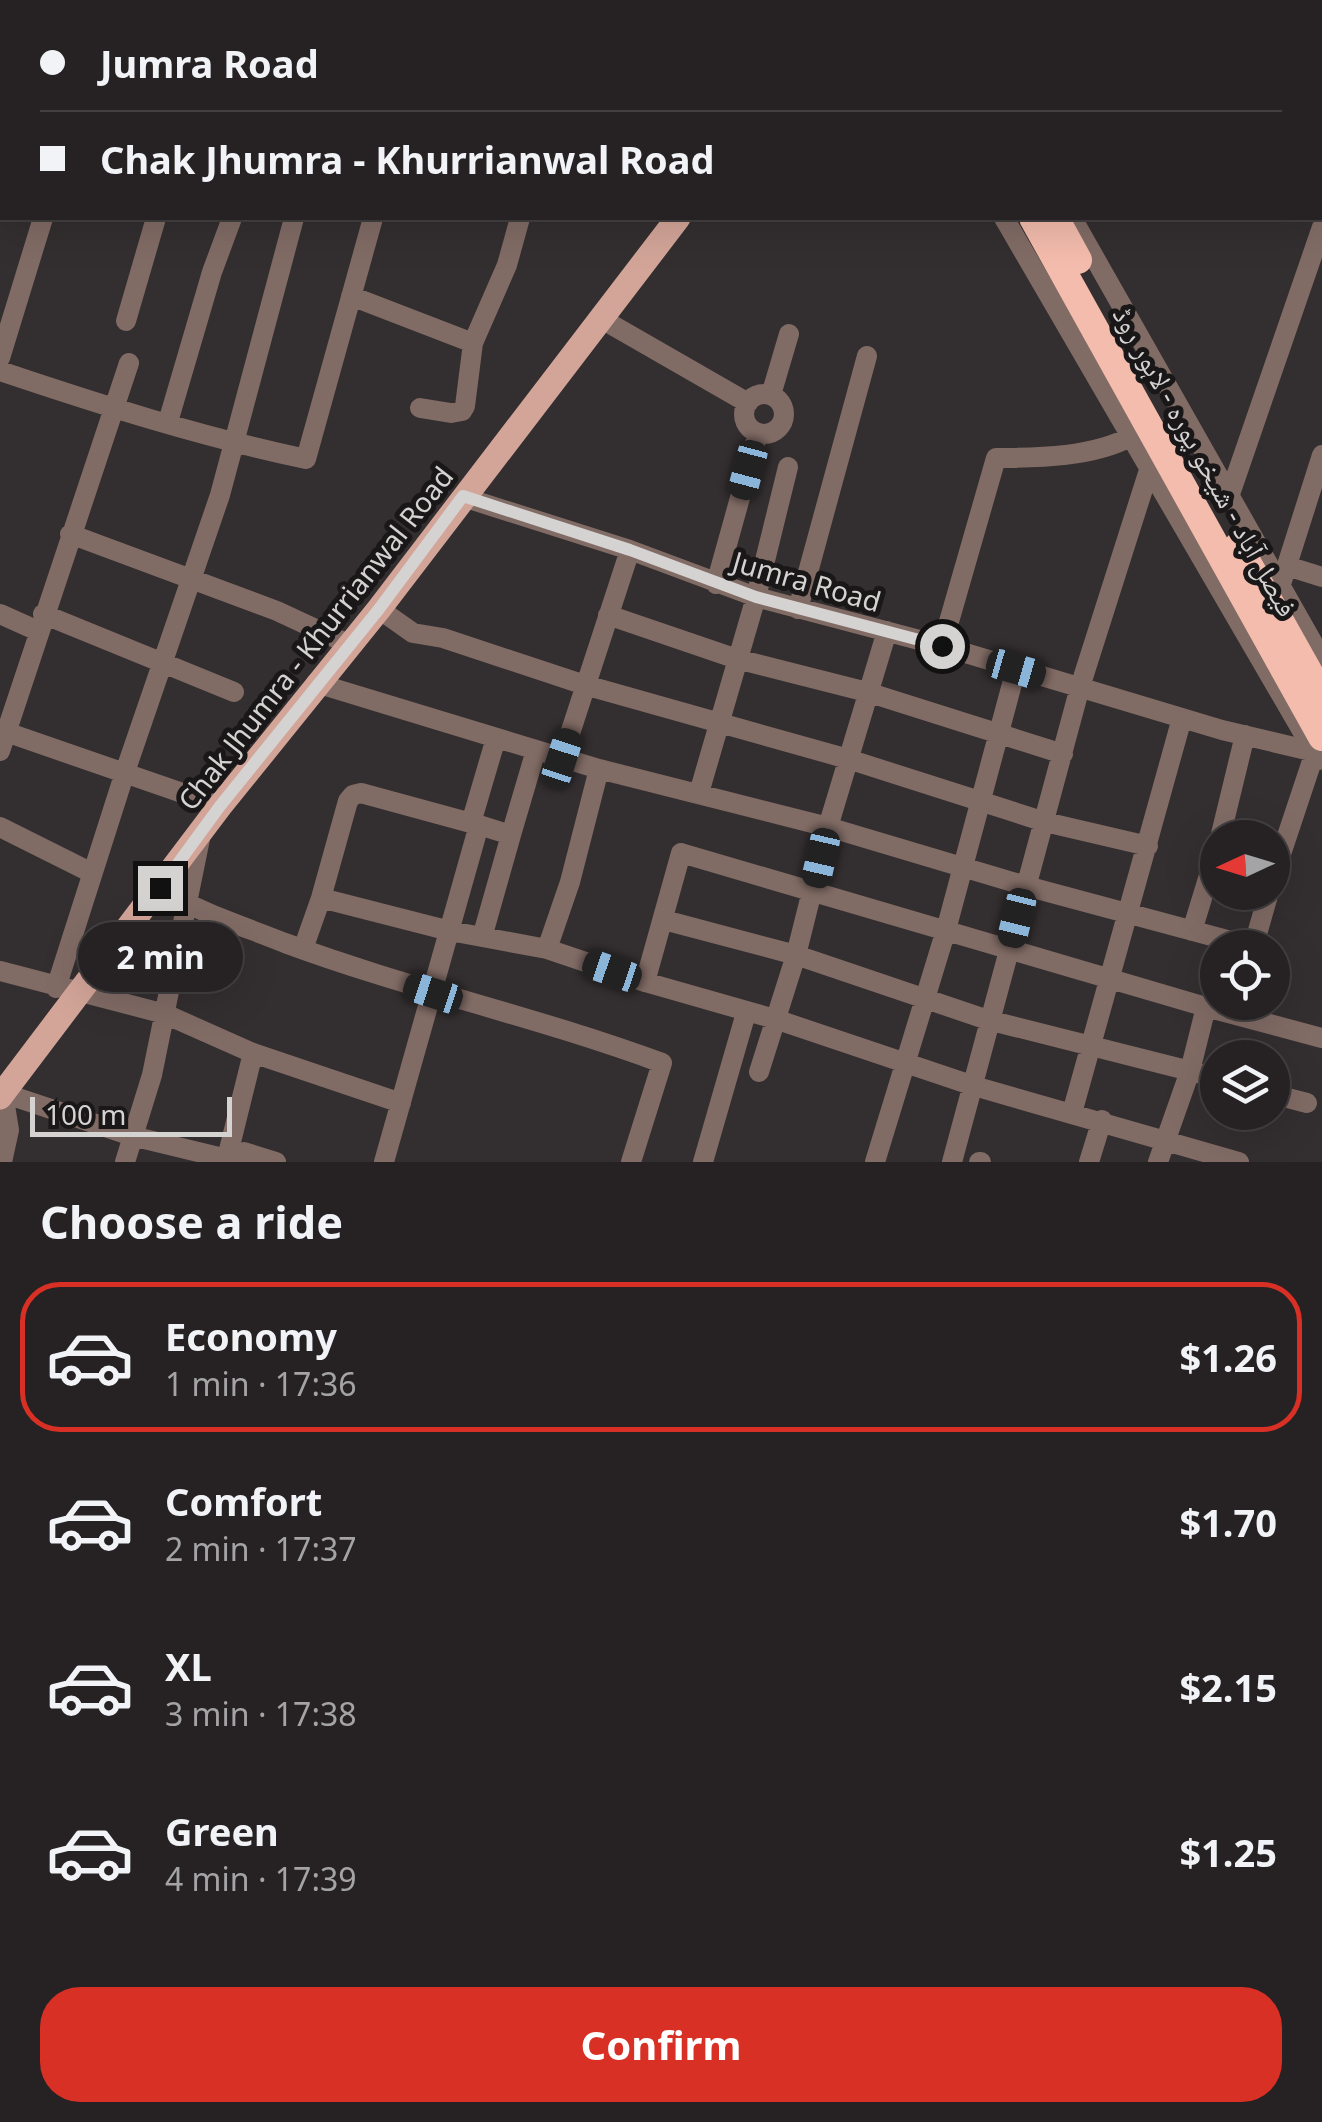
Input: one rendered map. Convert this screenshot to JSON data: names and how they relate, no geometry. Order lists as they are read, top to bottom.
{
  "streets": {
    "highway": ["فیصل آباد - شیخو پورہ - لاہور روڈ"],
    "main road": ["Chak Jhumra - Khurrianwal Road"],
    "street": ["Jumra Road"]
  },
  "crossings": [
    ["فیصل آباد - شیخو پورہ - لاہور روڈ", "Jumra Road"],
    ["Jumra Road", "Chak Jhumra - Khurrianwal Road"]
  ],
  "scale_bar": "100 m",
  "north": "left",
  "page": {
    "banner": ["Jumra Road", "Chak Jhumra - Khurrianwal Road"],
    "bubble": "2 min",
    "scale": "100 m",
    "heading": "Choose a ride",
    "list": [
      {
        "name": "Economy",
        "note": "1 min · 17:36",
        "value": "$1.26"
      },
      {
        "name": "Comfort",
        "note": "2 min · 17:37",
        "value": "$1.70"
      },
      {
        "name": "XL",
        "note": "3 min · 17:38",
        "value": "$2.15"
      },
      {
        "name": "Green",
        "note": "4 min · 17:39",
        "value": "$1.25"
      }
    ],
    "buttons": "Confirm"
  }
}
